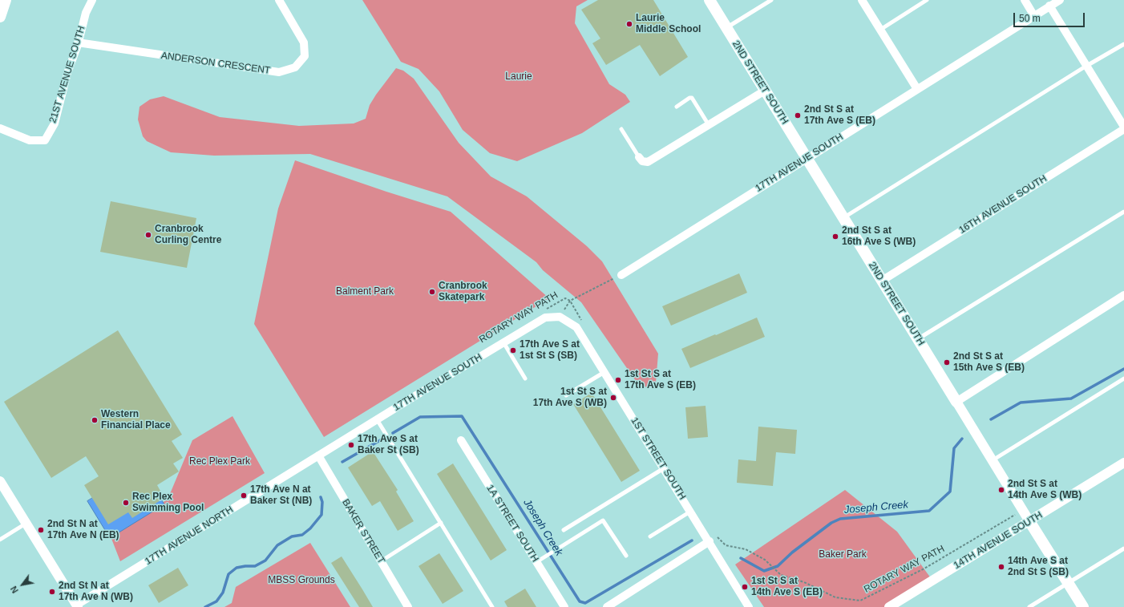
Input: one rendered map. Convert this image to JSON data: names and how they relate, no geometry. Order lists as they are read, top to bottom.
{
  "streets": {
    "main road": ["2ND STREET SOUTH"],
    "street": [
      "ANDERSON CRESCENT",
      "21ST AVENUE SOUTH",
      "17TH AVENUE SOUTH",
      "16TH AVENUE SOUTH",
      "1ST STREET SOUTH",
      "1A STREET SOUTH",
      "BAKER STREET",
      "17TH AVENUE NORTH",
      "14TH AVENUE SOUTH"
    ],
    "path": ["ROTARY WAY PATH"]
  },
  "crossings": [
    ["ANDERSON CRESCENT", "21ST AVENUE SOUTH"],
    ["2ND STREET SOUTH", "17TH AVENUE SOUTH"],
    ["2ND STREET SOUTH", "16TH AVENUE SOUTH"],
    ["2ND STREET SOUTH", "ROTARY WAY PATH"],
    ["2ND STREET SOUTH", "14TH AVENUE SOUTH"],
    ["17TH AVENUE SOUTH", "1ST STREET SOUTH"],
    ["17TH AVENUE SOUTH", "BAKER STREET"],
    ["17TH AVENUE SOUTH", "17TH AVENUE NORTH"],
    ["BAKER STREET", "17TH AVENUE NORTH"]
  ],
  "water": ["Joseph Creek"],
  "parks": [
    "Laurie",
    "Balment Park",
    "Rec Plex Park",
    "Baker Park",
    "MBSS Grounds"
  ],
  "places": [
    "Laurie Middle School",
    "2nd St S at 17th Ave S (EB)",
    "Cranbrook Curling Centre",
    "2nd St S at 16th Ave S (WB)",
    "Cranbrook Skatepark",
    "17th Ave S at 1st St S (SB)",
    "2nd St S at 15th Ave S (EB)",
    "1st St S at 17th Ave S (EB)",
    "1st St S at 17th Ave S (WB)",
    "Western Financial Place",
    "17th Ave S at Baker St (SB)",
    "2nd St S at 14th Ave S (WB)",
    "17th Ave N at Baker St (NB)",
    "Rec Plex Swimming Pool",
    "2nd St N at 17th Ave N (EB)",
    "14th Ave S at 2nd St S (SB)",
    "1st St S at 14th Ave S (EB)",
    "2nd St N at 17th Ave N (WB)"
  ],
  "scale_bar": "50 m",
  "north": "bottom left"
}
